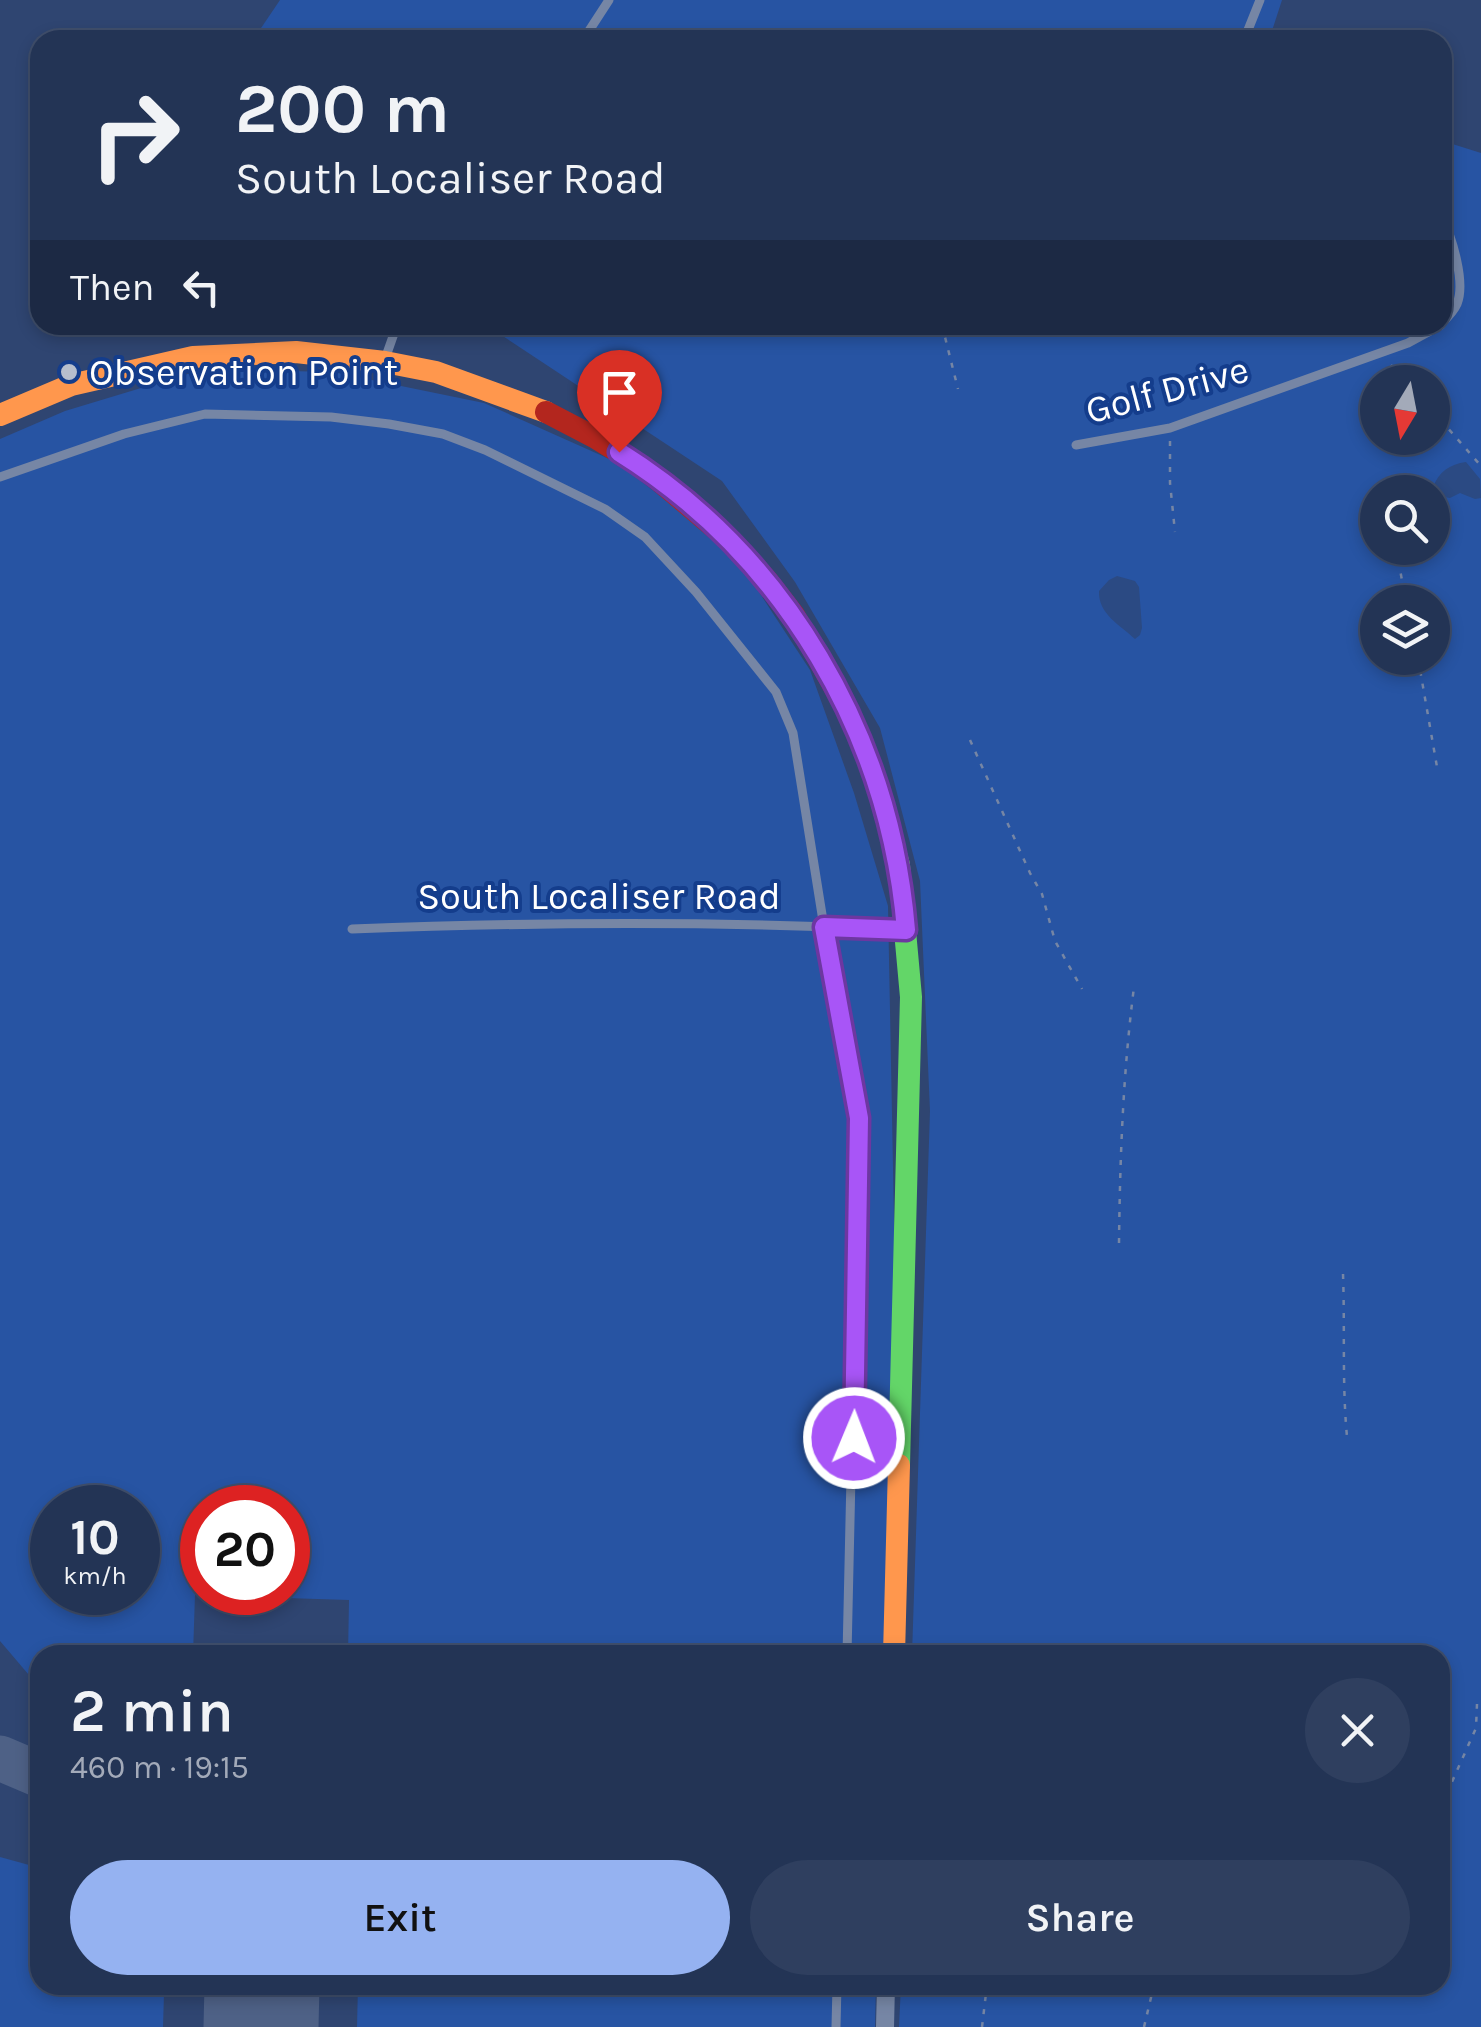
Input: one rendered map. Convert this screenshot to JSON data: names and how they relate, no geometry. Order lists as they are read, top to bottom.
{
  "streets": {
    "lane": ["Golf Drive", "South Localiser Road"]
  },
  "places": ["Observation Point"],
  "north": "bottom",
  "page": {
    "turn": ["200 m", "South Localiser Road"],
    "then": "Then",
    "speed": "10 km/h",
    "limit": "20",
    "heading": ["2 min", "460 m · 19:15"],
    "buttons": ["Exit", "Share"]
  }
}
